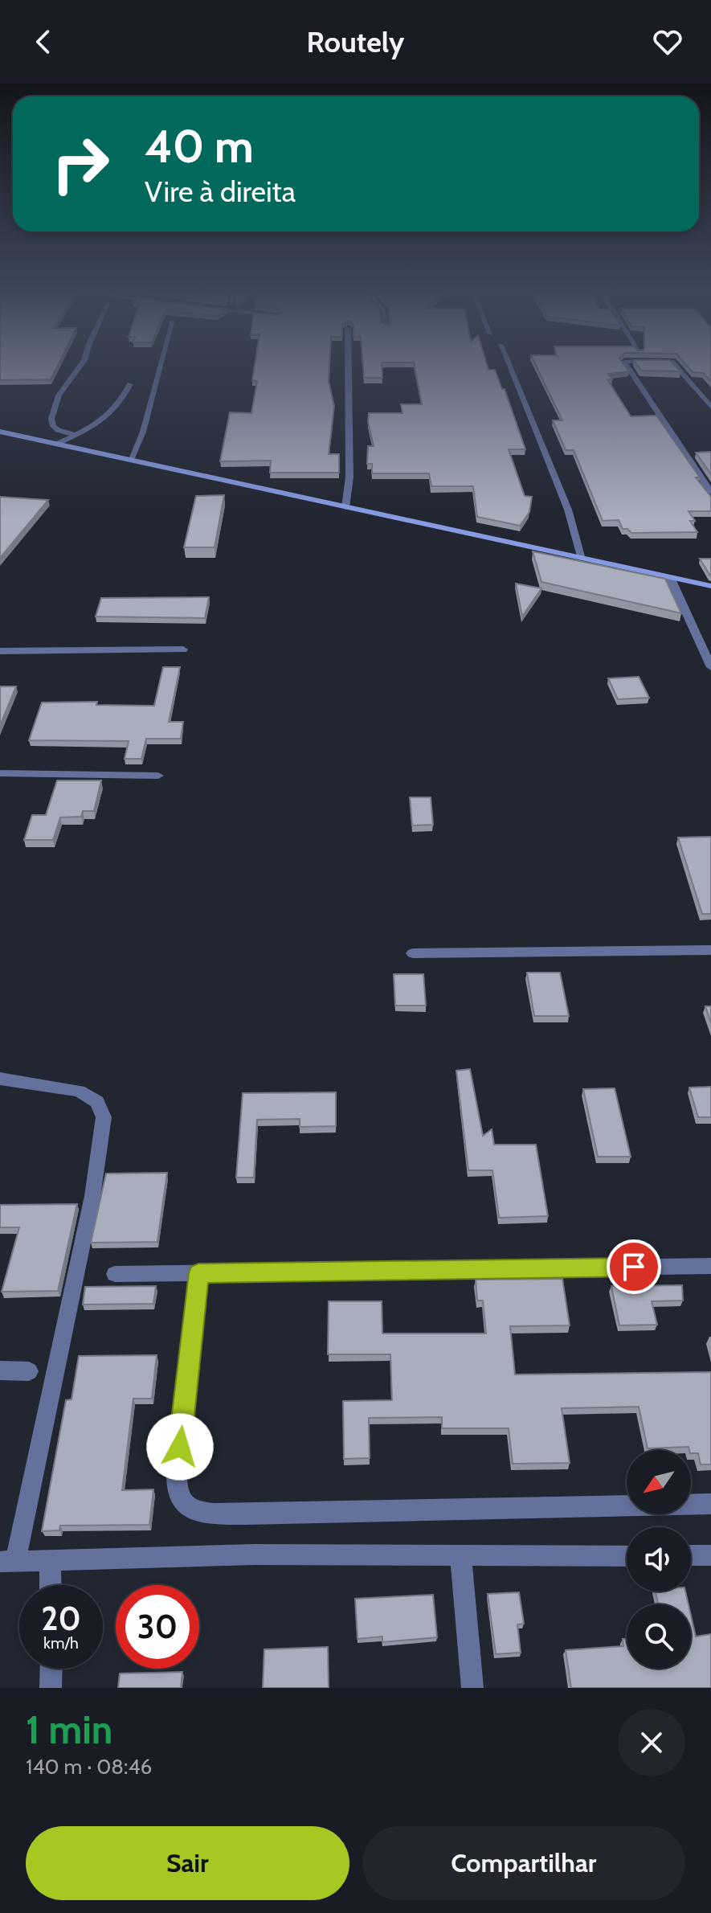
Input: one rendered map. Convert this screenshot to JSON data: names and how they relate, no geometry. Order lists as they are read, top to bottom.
{
  "north": "bottom left",
  "page": {
    "header": "Routely",
    "turn": ["40 m", "Vire à direita"],
    "speed": "20 km/h",
    "limit": "30",
    "heading": ["1 min", "140 m · 08:46"],
    "buttons": ["Sair", "Compartilhar"]
  }
}
